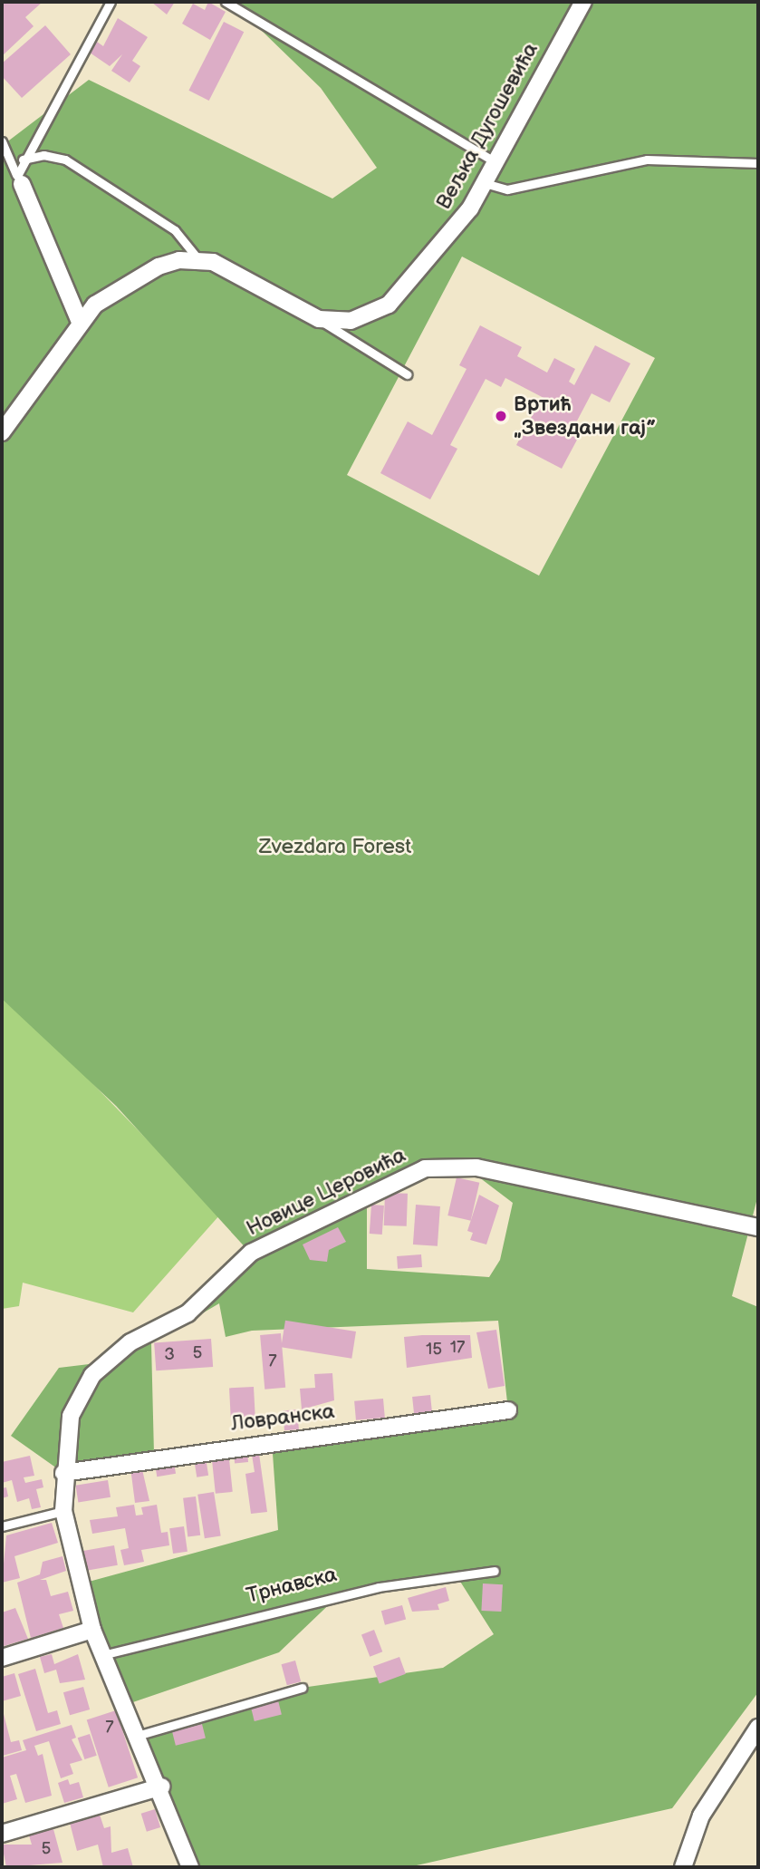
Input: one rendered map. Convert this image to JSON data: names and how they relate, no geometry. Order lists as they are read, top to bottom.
{
  "streets": {
    "street": ["Вељка Дугошевића", "Новице Церовића", "Ловранска"],
    "lane": ["Трнавска"]
  },
  "crossings": [
    ["Новице Церовића", "Ловранска"]
  ],
  "parks": ["Zvezdara Forest"],
  "places": ["Вртић „Звездани гај”"],
  "house_numbers": [
    "17",
    "15",
    "5",
    "3",
    "7",
    "7",
    "5"
  ]
}
